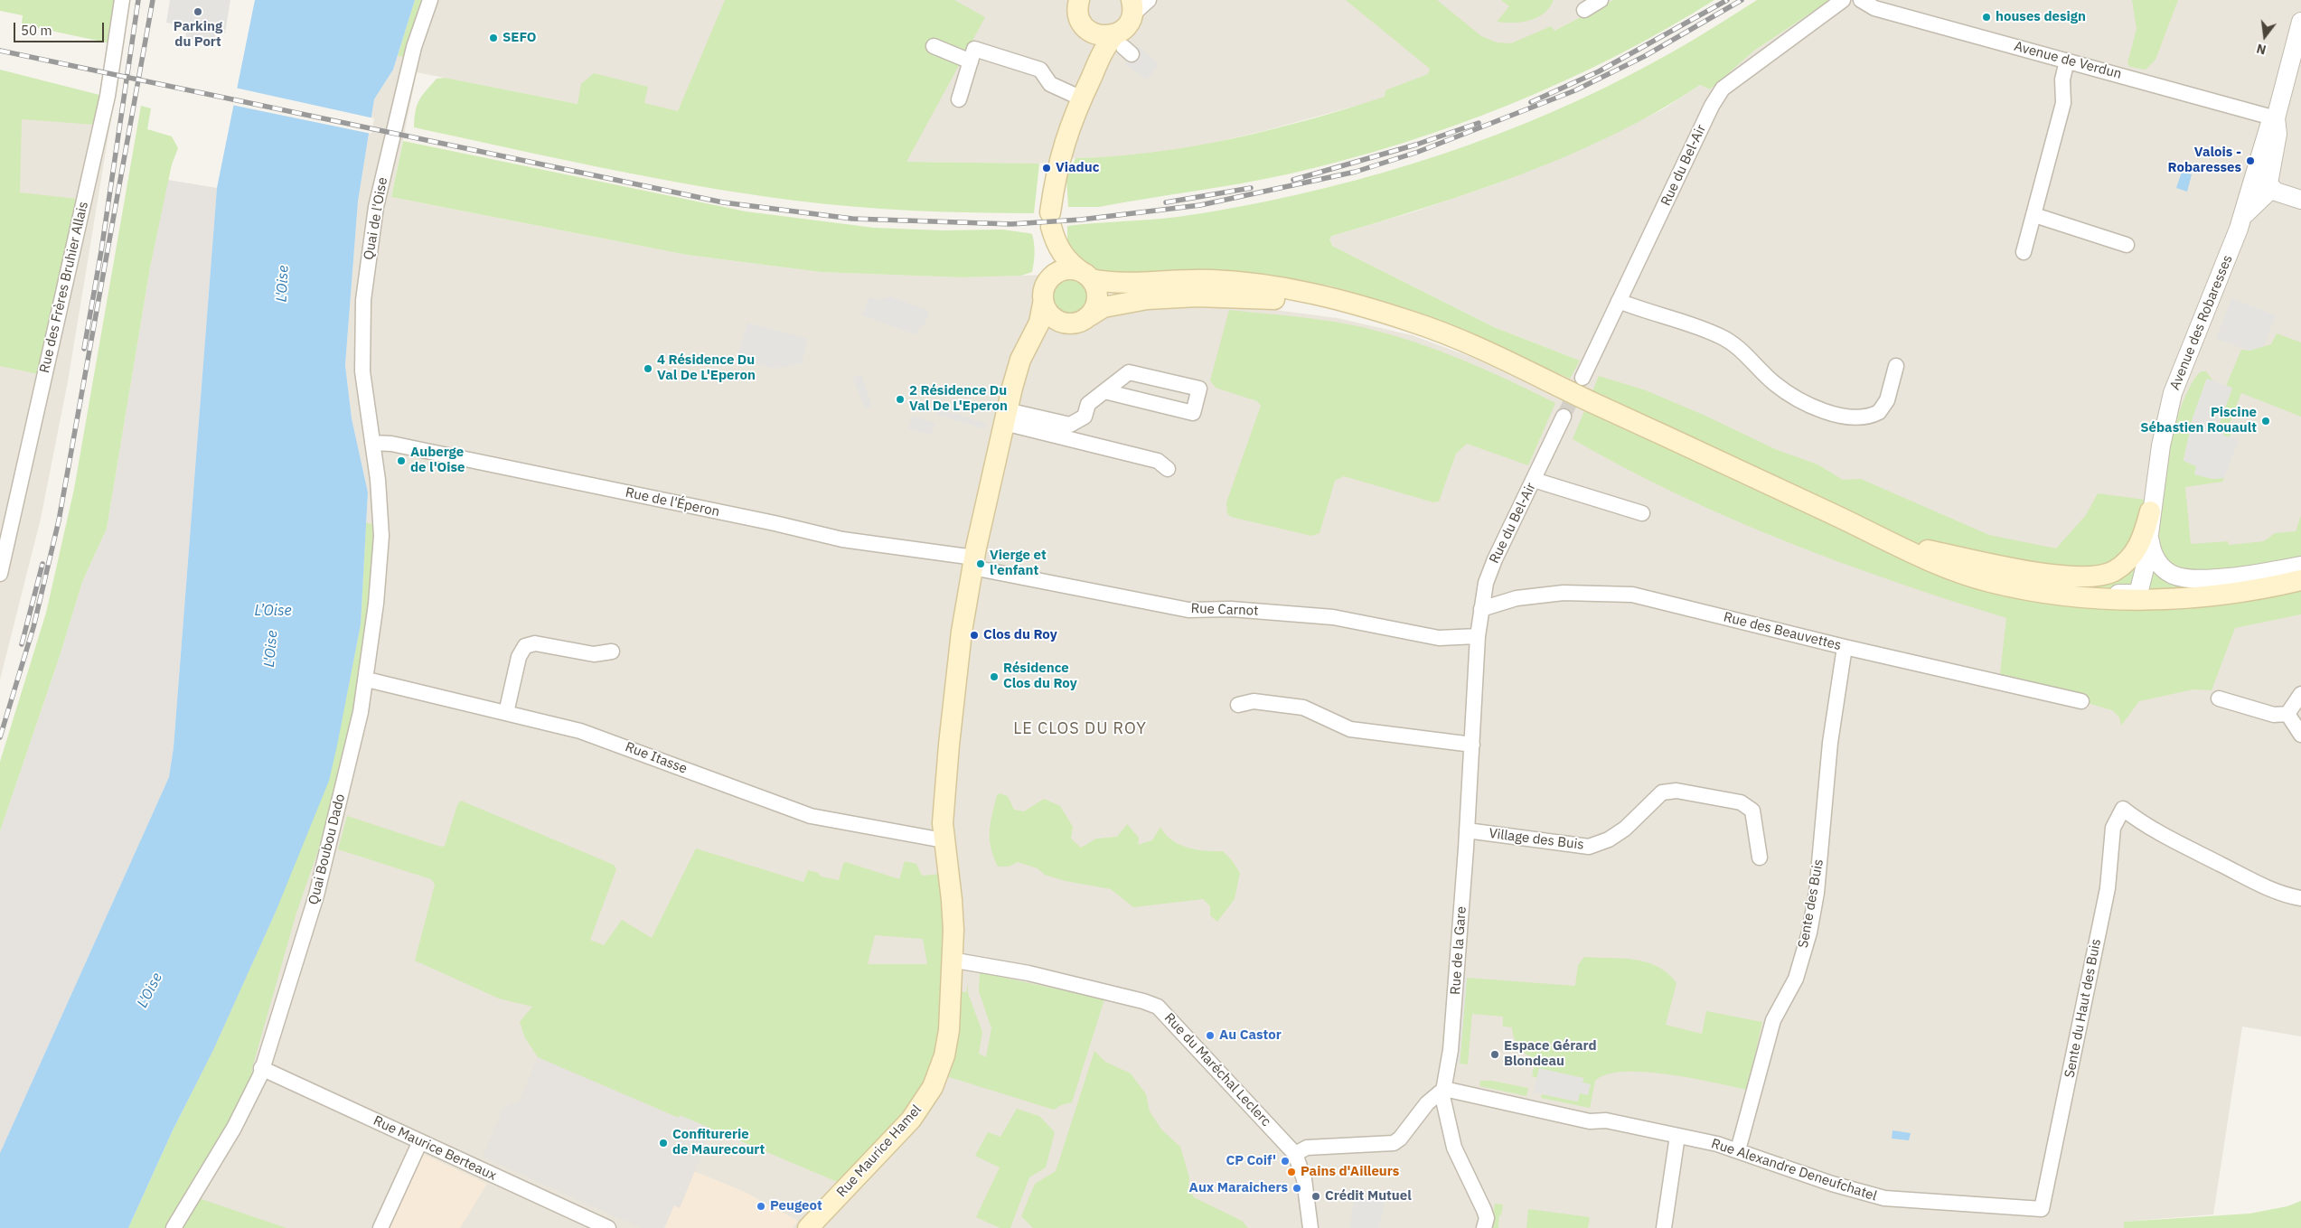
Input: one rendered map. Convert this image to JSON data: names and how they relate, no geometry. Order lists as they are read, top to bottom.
{
  "streets": {
    "main road": ["Rue Maurice Hamel"],
    "street": [
      "Avenue de Verdun",
      "Rue du Bel-Air",
      "Quai de l'Oise",
      "Rue des Frères Bruhier Allais",
      "Avenue des Robaresses",
      "Rue de l'Éperon",
      "Rue Carnot",
      "Rue des Beauvettes",
      "Rue Itasse",
      "Village des Buis",
      "Quai Boubou Dado",
      "Sente des Buis",
      "Rue de la Gare",
      "Sente du Haut des Buis",
      "Rue du Maréchal Leclerc",
      "Rue Maurice Berteaux",
      "Rue Alexandre Deneufchatel"
    ]
  },
  "crossings": [
    ["Avenue de Verdun", "Avenue des Robaresses"],
    ["Rue du Bel-Air", "Rue Carnot"],
    ["Rue du Bel-Air", "Rue des Beauvettes"],
    ["Rue du Bel-Air", "Rue de la Gare"],
    ["Quai de l'Oise", "Rue de l'Éperon"],
    ["Quai de l'Oise", "Quai Boubou Dado"],
    ["Rue de l'Éperon", "Rue Carnot"],
    ["Rue de l'Éperon", "Quai Boubou Dado"],
    ["Rue de l'Éperon", "Rue Maurice Hamel"],
    ["Rue Carnot", "Rue de la Gare"],
    ["Rue Carnot", "Rue Maurice Hamel"],
    ["Rue des Beauvettes", "Sente des Buis"],
    ["Rue Itasse", "Quai Boubou Dado"],
    ["Rue Itasse", "Rue Maurice Hamel"],
    ["Village des Buis", "Rue de la Gare"],
    ["Quai Boubou Dado", "Rue Maurice Berteaux"],
    ["Sente des Buis", "Rue Alexandre Deneufchatel"],
    ["Rue de la Gare", "Rue Alexandre Deneufchatel"],
    ["Sente du Haut des Buis", "Rue Alexandre Deneufchatel"],
    ["Rue du Maréchal Leclerc", "Rue Maurice Hamel"]
  ],
  "districts": ["LE CLOS DU ROY"],
  "water": ["L'Oise", "L’Oise"],
  "places": [
    "Parking du Port",
    "houses design",
    "SEFO",
    "Valois - Robaresses",
    "Viaduc",
    "4 Résidence Du Val De L'Eperon",
    "2 Résidence Du Val De L'Eperon",
    "Piscine Sébastien Rouault",
    "Auberge de l'Oise",
    "Vierge et l'enfant",
    "Clos du Roy",
    "Résidence Clos du Roy",
    "Au Castor",
    "Espace Gérard Blondeau",
    "Confiturerie de Maurecourt",
    "CP Coif'",
    "Pains d'Ailleurs",
    "Aux Maraichers",
    "Crédit Mutuel",
    "Peugeot"
  ],
  "scale_bar": "50 m",
  "north": "bottom"
}
